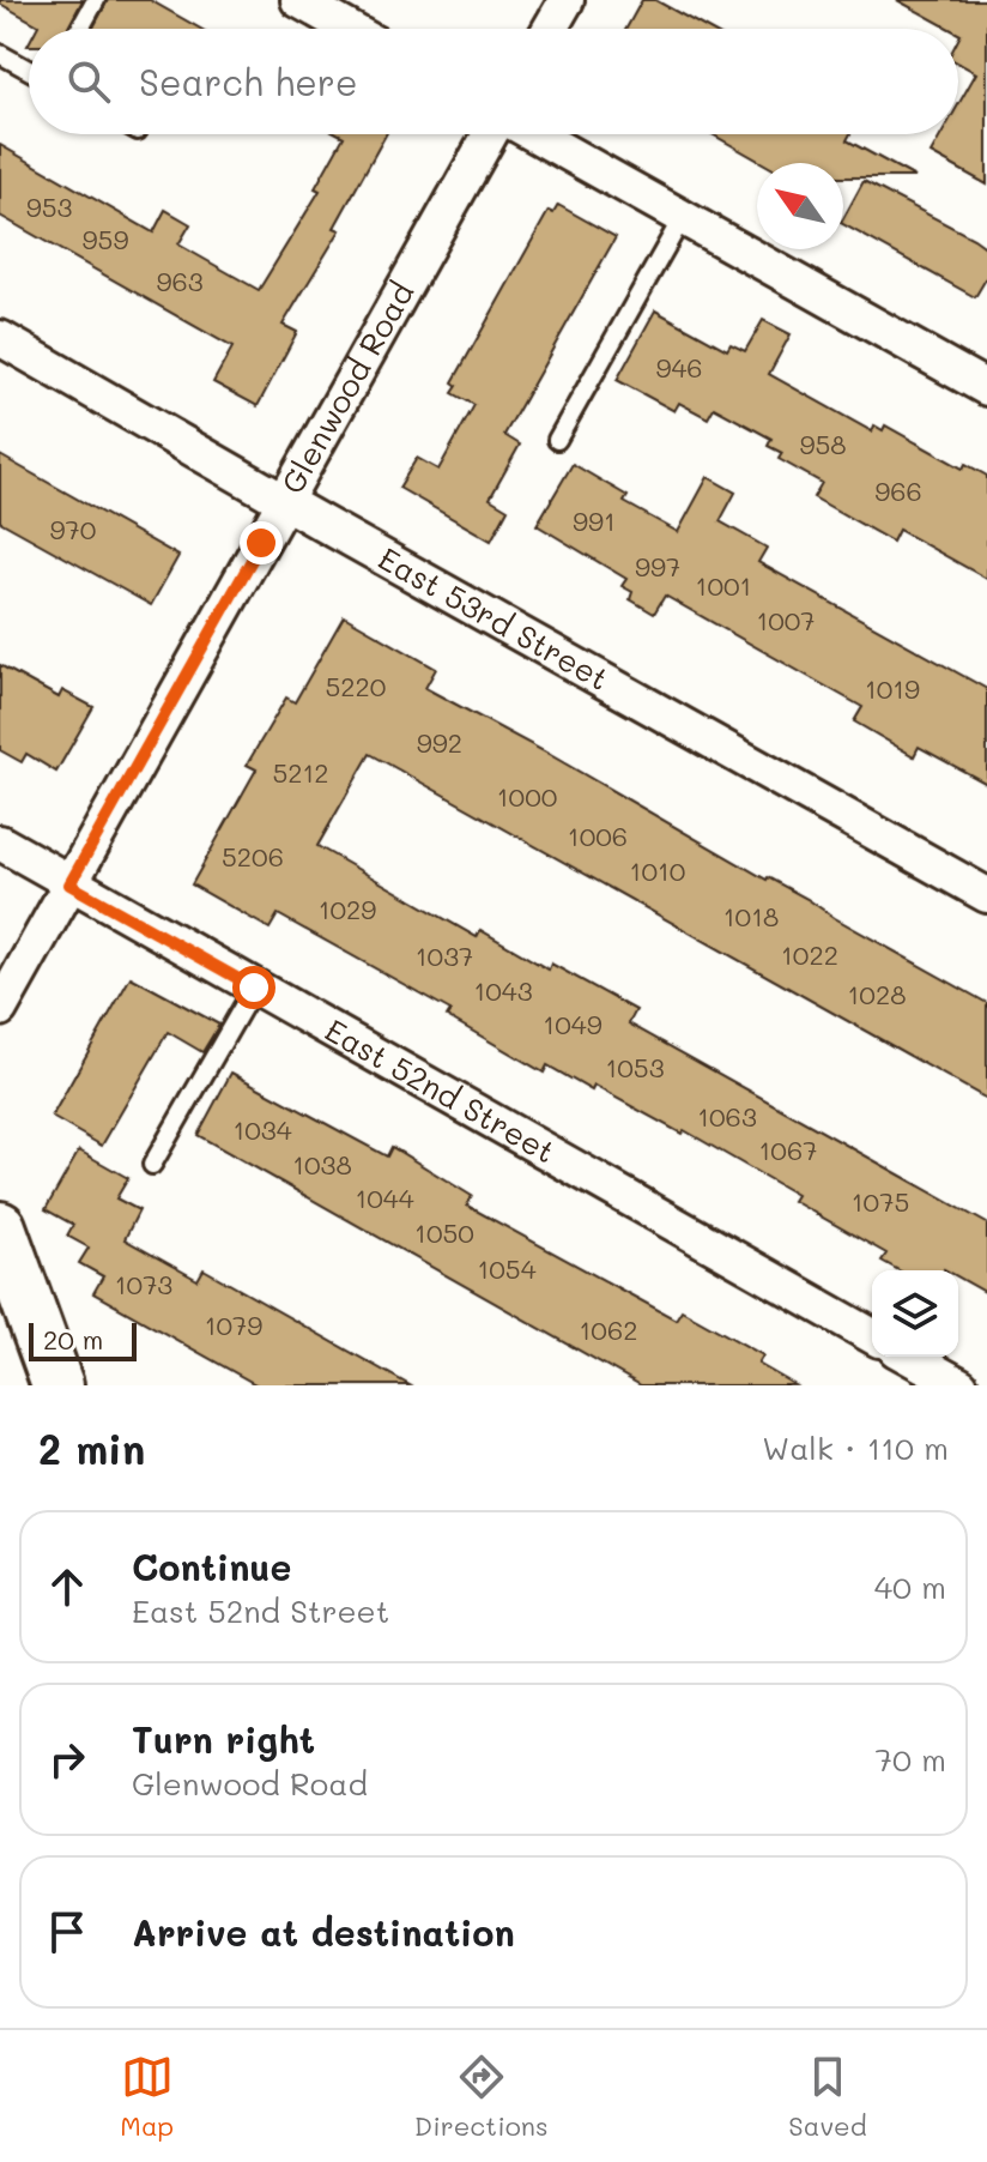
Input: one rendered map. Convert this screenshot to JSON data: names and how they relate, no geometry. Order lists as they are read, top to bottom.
{
  "streets": {
    "street": ["Glenwood Road", "East 53rd Street", "East 52nd Street"]
  },
  "crossings": [
    ["Glenwood Road", "East 53rd Street"],
    ["Glenwood Road", "East 52nd Street"]
  ],
  "house_numbers": [
    "953",
    "959",
    "963",
    "946",
    "958",
    "966",
    "991",
    "970",
    "997",
    "1001",
    "1007",
    "5220",
    "1019",
    "992",
    "5212",
    "1000",
    "1006",
    "5206",
    "1010",
    "1029",
    "1018",
    "1022",
    "1037",
    "1043",
    "1028",
    "1049",
    "1053",
    "1063",
    "1034",
    "1067",
    "1038",
    "1044",
    "1075",
    "1050",
    "1054",
    "1073",
    "1079",
    "1062"
  ],
  "scale_bar": "20 m",
  "north": "top left",
  "page": {
    "search": "Search here",
    "scale": "20 m",
    "heading": ["2 min", "Walk · 110 m"],
    "list": [
      ["Continue", "East 52nd Street", "40 m"],
      ["Turn right", "Glenwood Road", "70 m"],
      "Arrive at destination"
    ],
    "nav": ["Map", "Directions", "Saved"]
  }
}
